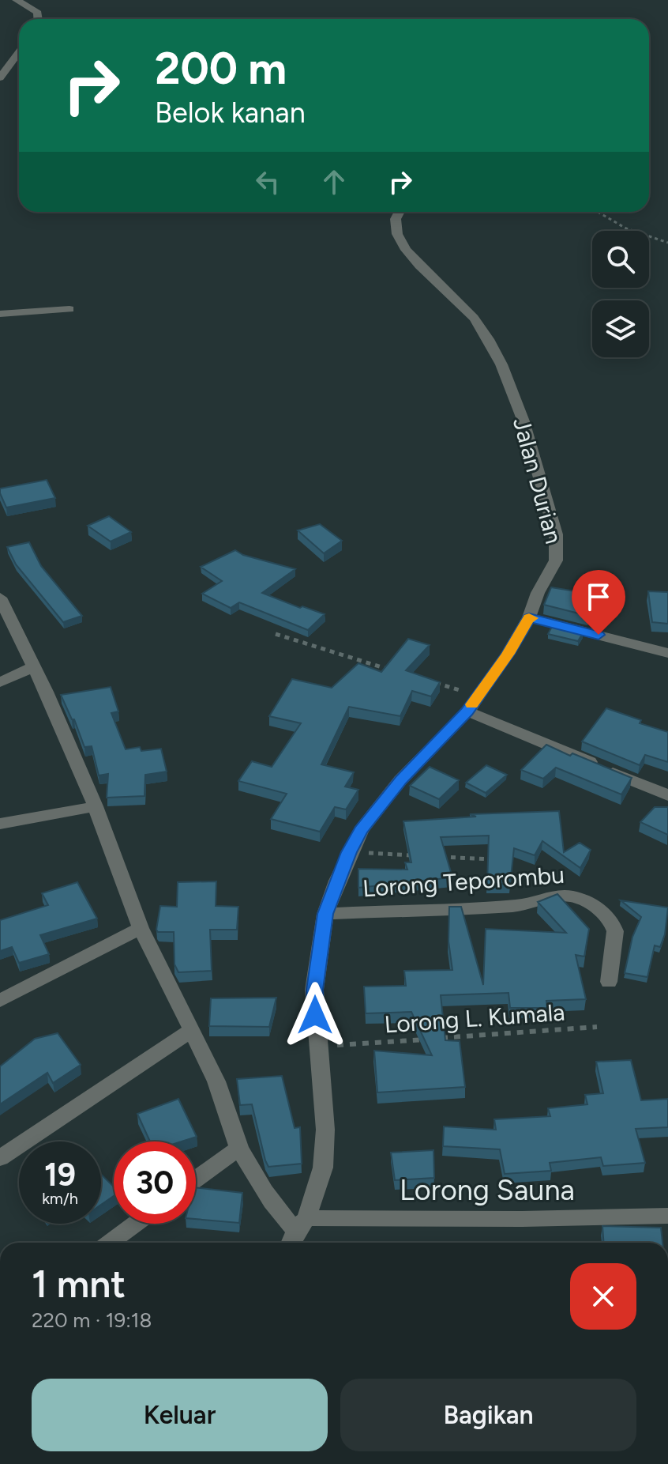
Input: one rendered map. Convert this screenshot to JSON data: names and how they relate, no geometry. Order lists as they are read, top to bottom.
{
  "streets": {
    "street": ["Jalan Durian", "Lorong Teporombu", "Lorong Sauna"],
    "path": ["Lorong L. Kumala"]
  },
  "crossings": [
    ["Jalan Durian", "Lorong Teporombu"],
    ["Jalan Durian", "Lorong L. Kumala"],
    ["Jalan Durian", "Lorong Sauna"]
  ],
  "page": {
    "turn": ["200 m", "Belok kanan"],
    "speed": "19 km/h",
    "limit": "30",
    "heading": ["1 mnt", "220 m · 19:18"],
    "buttons": ["Keluar", "Bagikan"]
  }
}
